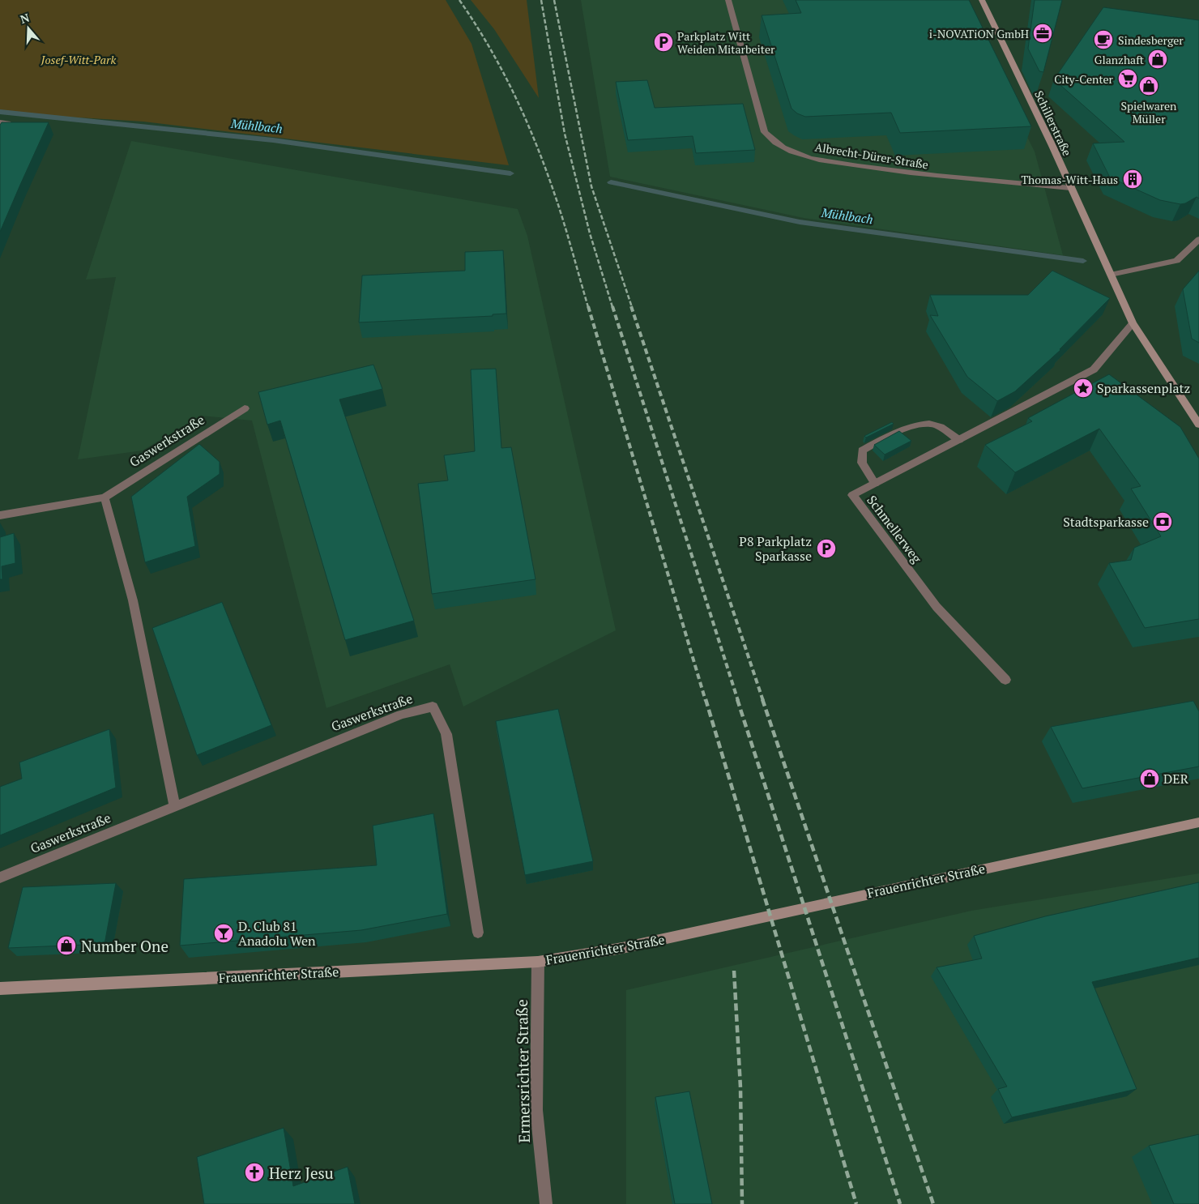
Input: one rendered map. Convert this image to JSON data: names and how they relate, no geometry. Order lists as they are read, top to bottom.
{
  "streets": {
    "main road": ["Schillerstraße", "Frauenrichter Straße"],
    "street": [
      "Albrecht-Dürer-Straße",
      "Gaswerkstraße",
      "Schmellerweg",
      "Ermersrichter Straße"
    ]
  },
  "crossings": [
    ["Schillerstraße", "Albrecht-Dürer-Straße"],
    ["Schillerstraße", "Schmellerweg"],
    ["Frauenrichter Straße", "Ermersrichter Straße"]
  ],
  "water": ["Mühlbach"],
  "parks": ["Josef-Witt-Park"],
  "places": {
    "office": ["i-NOVATiON GmbH"],
    "cafe": ["Sindesberger"],
    "parking": ["Parkplatz Witt Weiden Mitarbeiter", "P8 Parkplatz Sparkasse"],
    "shop": [
      "Glanzhaft",
      "Spielwaren Müller",
      "DER",
      "Number One"
    ],
    "supermarket": ["City-Center"],
    "building": ["Thomas-Witt-Haus"],
    "place": ["Sparkassenplatz"],
    "bank": ["Stadtsparkasse"],
    "bar": ["D. Club 81 Anadolu Wen"],
    "church": ["Herz Jesu"]
  },
  "north": "top"
}
